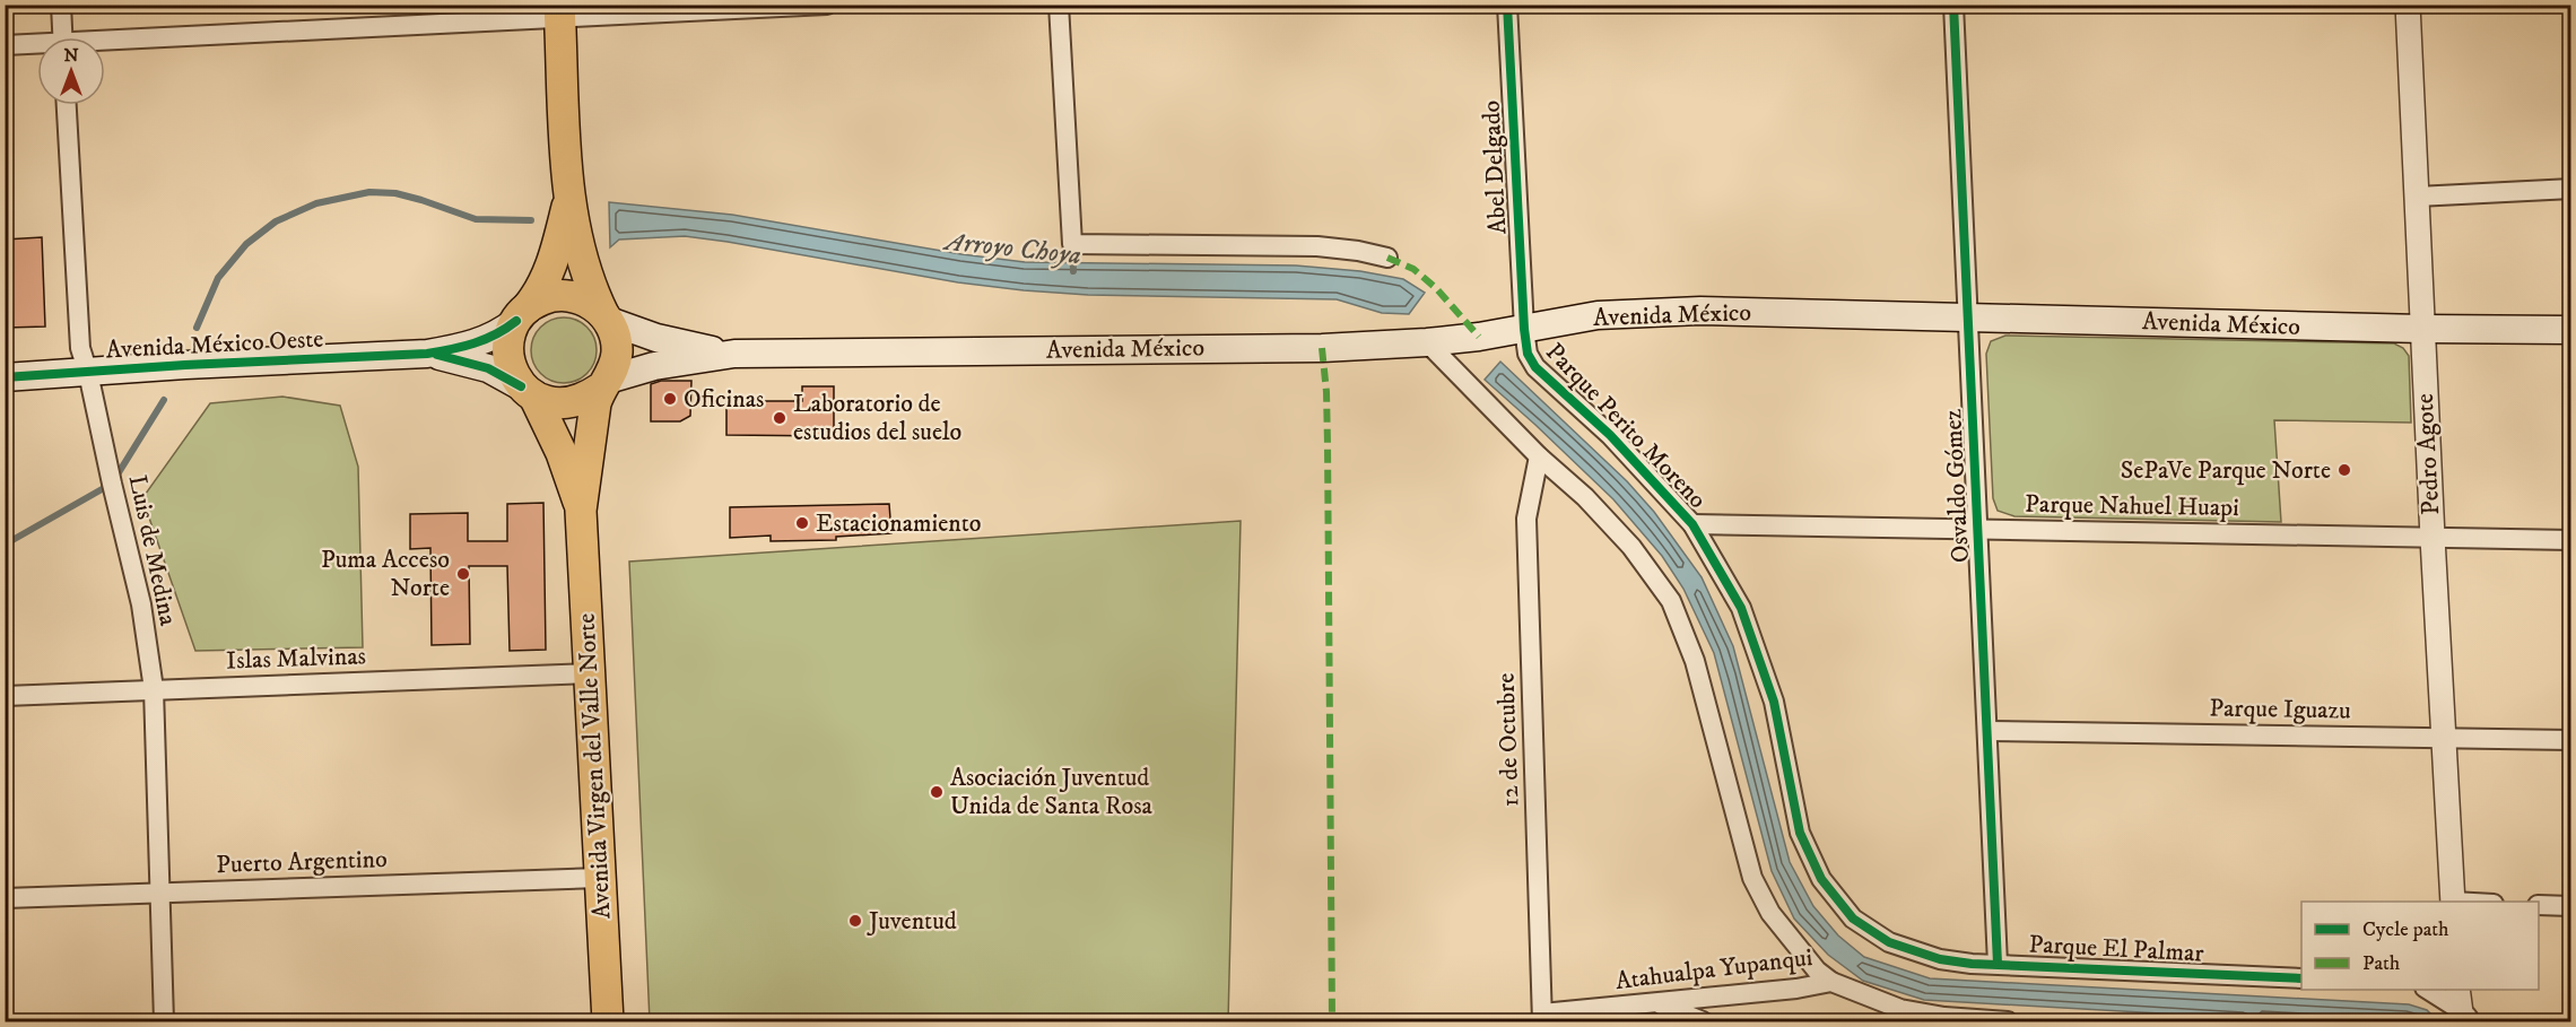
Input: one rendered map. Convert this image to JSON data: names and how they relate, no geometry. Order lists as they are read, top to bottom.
{
  "streets": {
    "main road": ["Avenida México", "Avenida México Oeste", "Avenida Virgen del Valle Norte"],
    "street": [
      "Abel Delgado",
      "Parque Perito Moreno",
      "Pedro Agote",
      "Osvaldo Gómez",
      "Parque Nahuel Huapi",
      "Luis de Medina",
      "Islas Malvinas",
      "Parque Iguazu",
      "12 de Octubre",
      "Puerto Argentino",
      "Parque El Palmar",
      "Atahualpa Yupanqui"
    ]
  },
  "crossings": [
    ["Abel Delgado", "Avenida México"],
    ["Abel Delgado", "Parque Perito Moreno"],
    ["Avenida México", "Avenida México Oeste"],
    ["Avenida México", "Parque Perito Moreno"],
    ["Avenida México", "Pedro Agote"],
    ["Avenida México", "Osvaldo Gómez"],
    ["Avenida México", "Avenida Virgen del Valle Norte"],
    ["Avenida México Oeste", "Luis de Medina"],
    ["Avenida México Oeste", "Avenida Virgen del Valle Norte"],
    ["Parque Perito Moreno", "Parque Nahuel Huapi"],
    ["Parque Perito Moreno", "Parque El Palmar"],
    ["Pedro Agote", "Parque Nahuel Huapi"],
    ["Pedro Agote", "Parque Iguazu"],
    ["Osvaldo Gómez", "Parque Nahuel Huapi"],
    ["Osvaldo Gómez", "Parque Iguazu"],
    ["Osvaldo Gómez", "Parque El Palmar"],
    ["Luis de Medina", "Islas Malvinas"],
    ["Luis de Medina", "Puerto Argentino"],
    ["Islas Malvinas", "Avenida Virgen del Valle Norte"],
    ["12 de Octubre", "Atahualpa Yupanqui"],
    ["Avenida Virgen del Valle Norte", "Puerto Argentino"]
  ],
  "water": ["Arroyo Choya"],
  "places": [
    "Oficinas",
    "Laboratorio de estudios del suelo",
    "SePaVe Parque Norte",
    "Estacionamiento",
    "Puma Acceso Norte",
    "Asociación Juventud Unida de Santa Rosa",
    "Juventud"
  ],
  "legend": ["Cycle path", "Path"],
  "north": "top"
}
